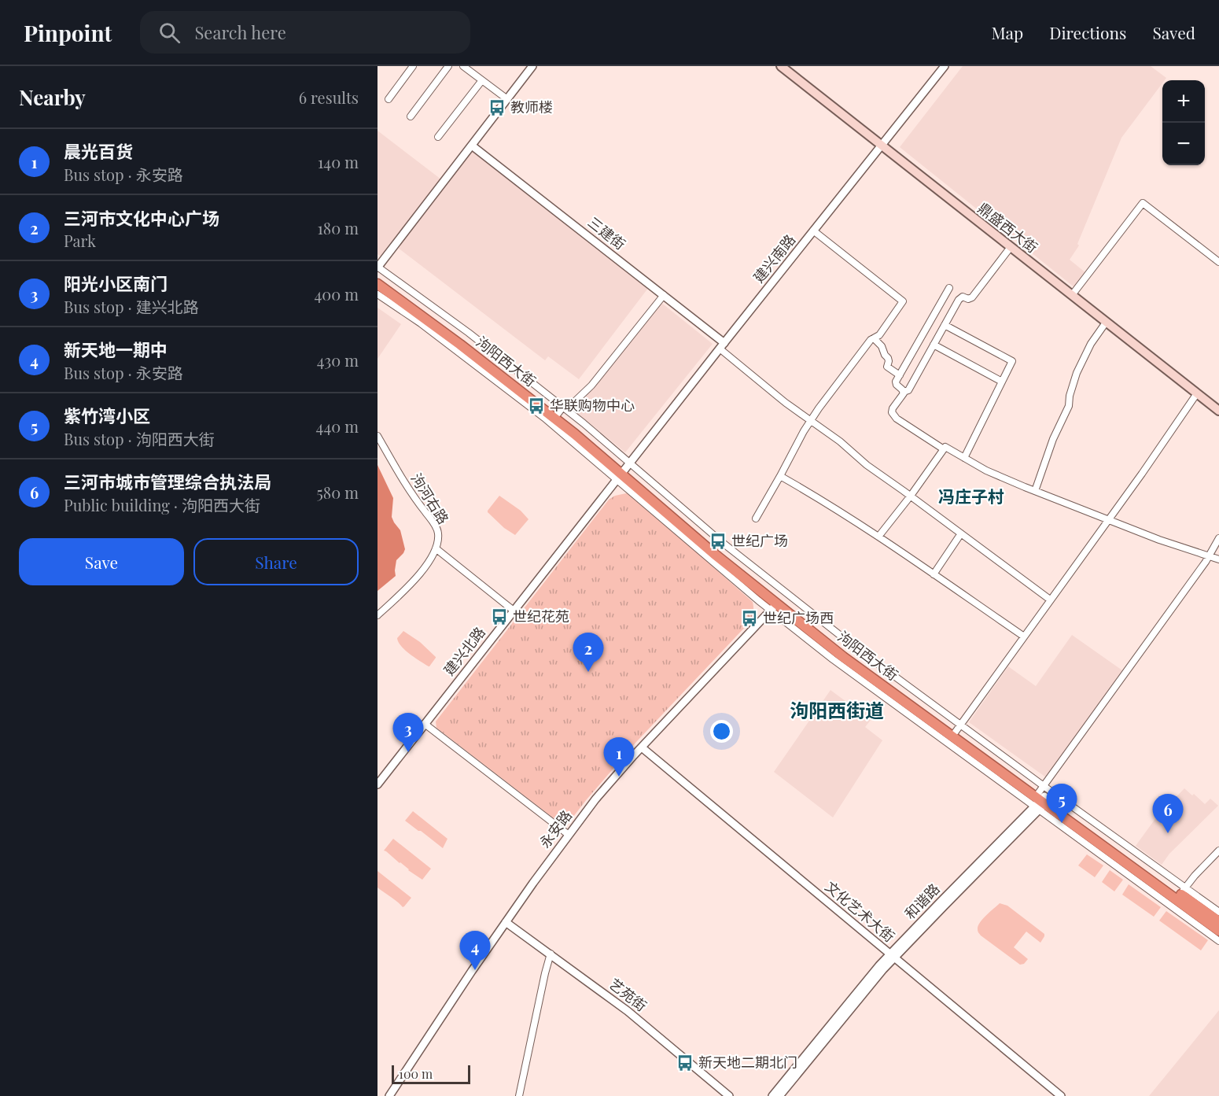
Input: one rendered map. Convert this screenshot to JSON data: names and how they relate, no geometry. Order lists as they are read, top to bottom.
{
  "streets": {
    "highway": ["泃阳西大街"],
    "main road": ["鼎盛西大街"],
    "street": [
      "三建街",
      "建兴南路",
      "泃河右路",
      "建兴北路",
      "永安路",
      "和谐路",
      "文化艺术大街",
      "艺苑街"
    ]
  },
  "crossings": [
    ["鼎盛西大街", "建兴南路"],
    ["三建街", "建兴南路"],
    ["建兴南路", "泃阳西大街"],
    ["建兴南路", "建兴北路"],
    ["泃阳西大街", "建兴北路"],
    ["泃阳西大街", "永安路"],
    ["泃阳西大街", "和谐路"],
    ["永安路", "文化艺术大街"],
    ["永安路", "艺苑街"],
    ["和谐路", "文化艺术大街"]
  ],
  "districts": ["冯庄子村", "泃阳西街道"],
  "places": {
    "bus stop": [
      "教师楼",
      "华联购物中心",
      "世纪广场",
      "世纪花苑",
      "世纪广场西",
      "新天地二期北门"
    ]
  },
  "scale_bar": "100 m",
  "page": {
    "header": "Pinpoint",
    "search": "Search here",
    "nav": ["Map", "Directions", "Saved"],
    "heading": ["Nearby", "6 results"],
    "map_buttons": ["+", "−"],
    "list": [
      {
        "mark": "1",
        "name": "晨光百货",
        "note": "Bus stop · 永安路",
        "value": "140 m"
      },
      {
        "mark": "2",
        "name": "三河市文化中心广场",
        "note": "Park",
        "value": "180 m"
      },
      {
        "mark": "3",
        "name": "阳光小区南门",
        "note": "Bus stop · 建兴北路",
        "value": "400 m"
      },
      {
        "mark": "4",
        "name": "新天地一期中",
        "note": "Bus stop · 永安路",
        "value": "430 m"
      },
      {
        "mark": "5",
        "name": "紫竹湾小区",
        "note": "Bus stop · 泃阳西大街",
        "value": "440 m"
      },
      {
        "mark": "6",
        "name": "三河市城市管理综合执法局",
        "note": "Public building · 泃阳西大街",
        "value": "580 m"
      }
    ],
    "buttons": ["Save", "Share"],
    "pins": [
      "2",
      "3",
      "1",
      "5",
      "6",
      "4"
    ],
    "scale": "100 m"
  }
}
